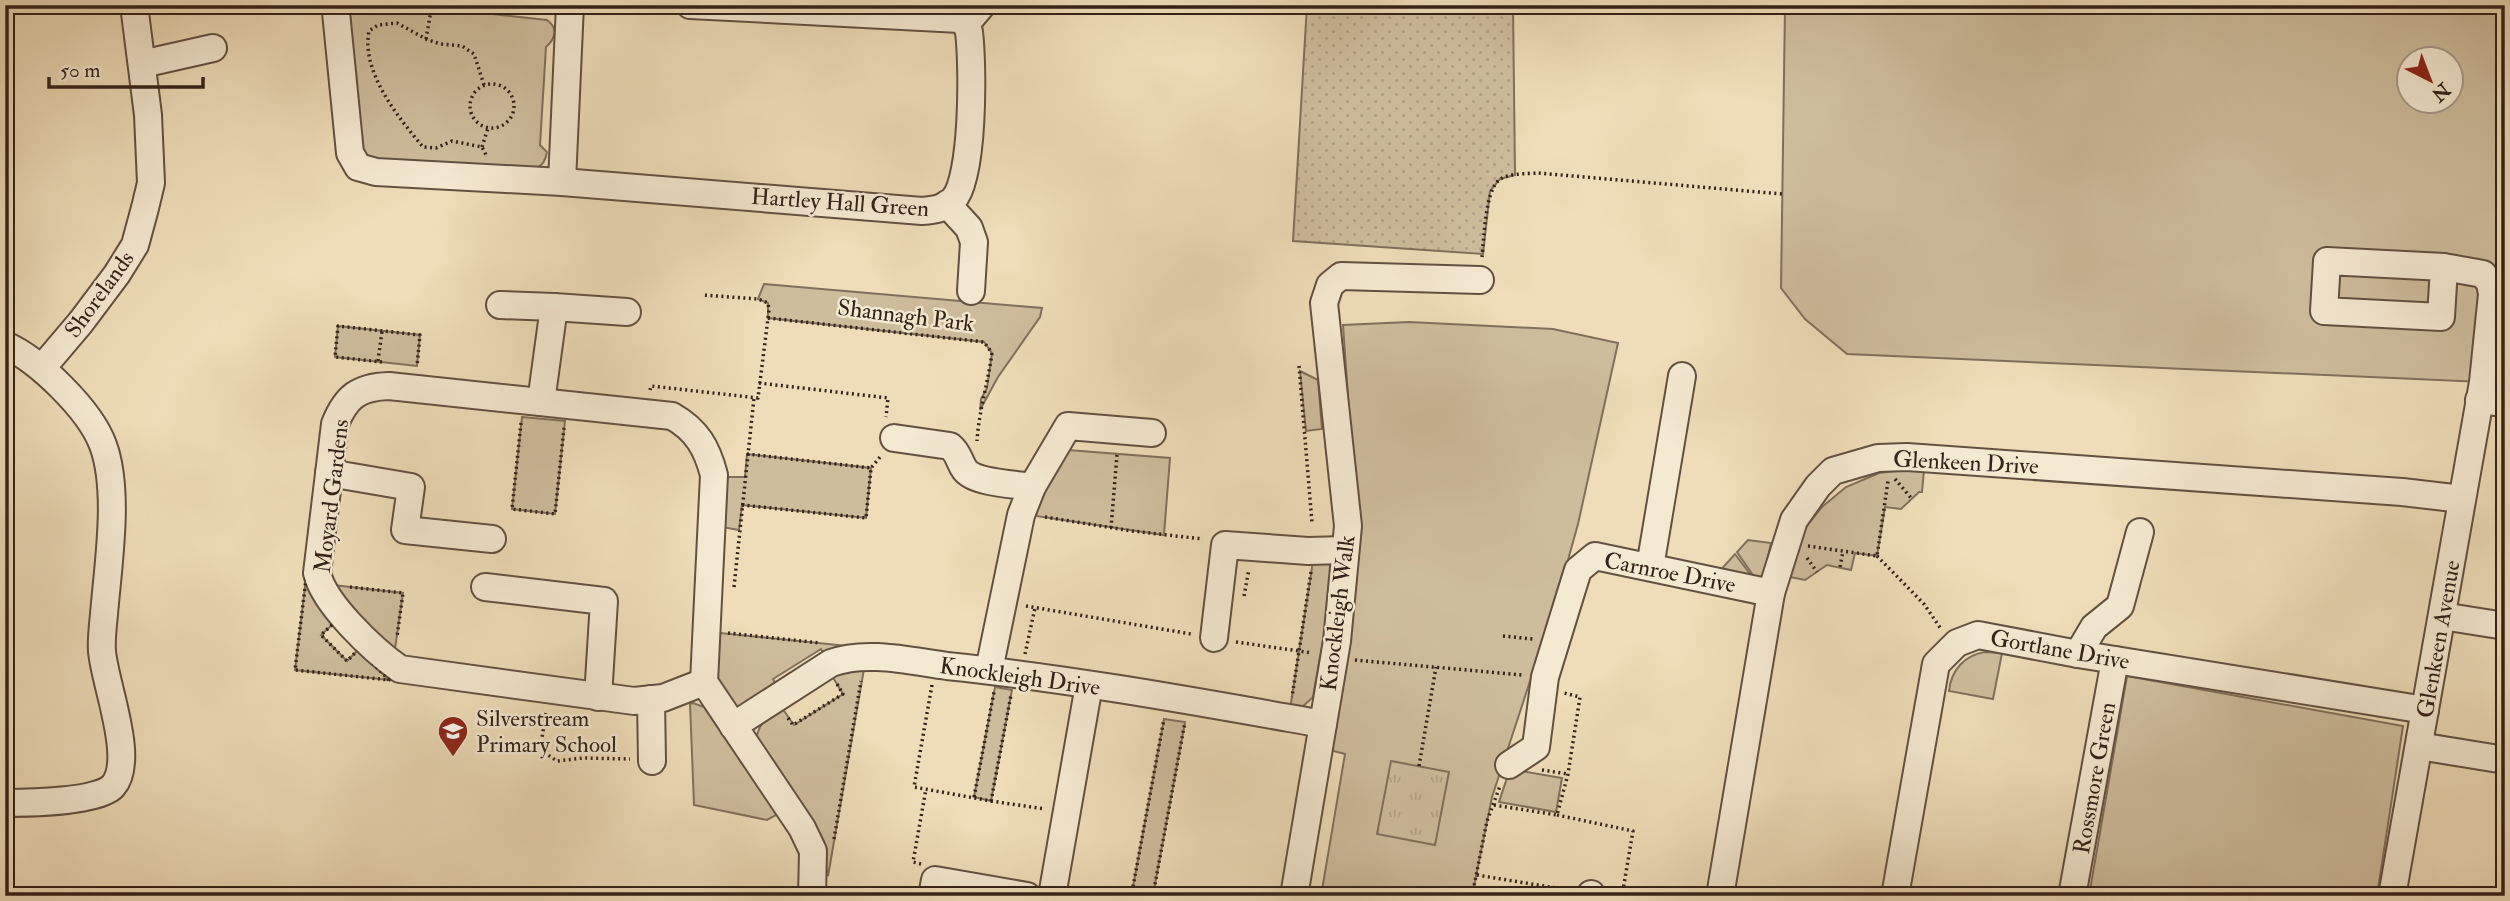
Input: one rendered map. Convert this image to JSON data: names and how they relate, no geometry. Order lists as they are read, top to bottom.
{
  "streets": {
    "street": [
      "Hartley Hall Green",
      "Shorelands",
      "Glenkeen Drive",
      "Moyard Gardens",
      "Carnroe Drive",
      "Knockleigh Walk",
      "Glenkeen Avenue",
      "Gortlane Drive",
      "Knockleigh Drive",
      "Rossmore Green"
    ],
    "path": ["Shannagh Park"]
  },
  "crossings": [
    ["Glenkeen Drive", "Carnroe Drive"],
    ["Glenkeen Drive", "Glenkeen Avenue"],
    ["Knockleigh Walk", "Knockleigh Drive"],
    ["Glenkeen Avenue", "Gortlane Drive"],
    ["Gortlane Drive", "Rossmore Green"]
  ],
  "places": {
    "school or university": ["Silverstream Primary School"]
  },
  "scale_bar": "50 m",
  "north": "bottom right"
}
